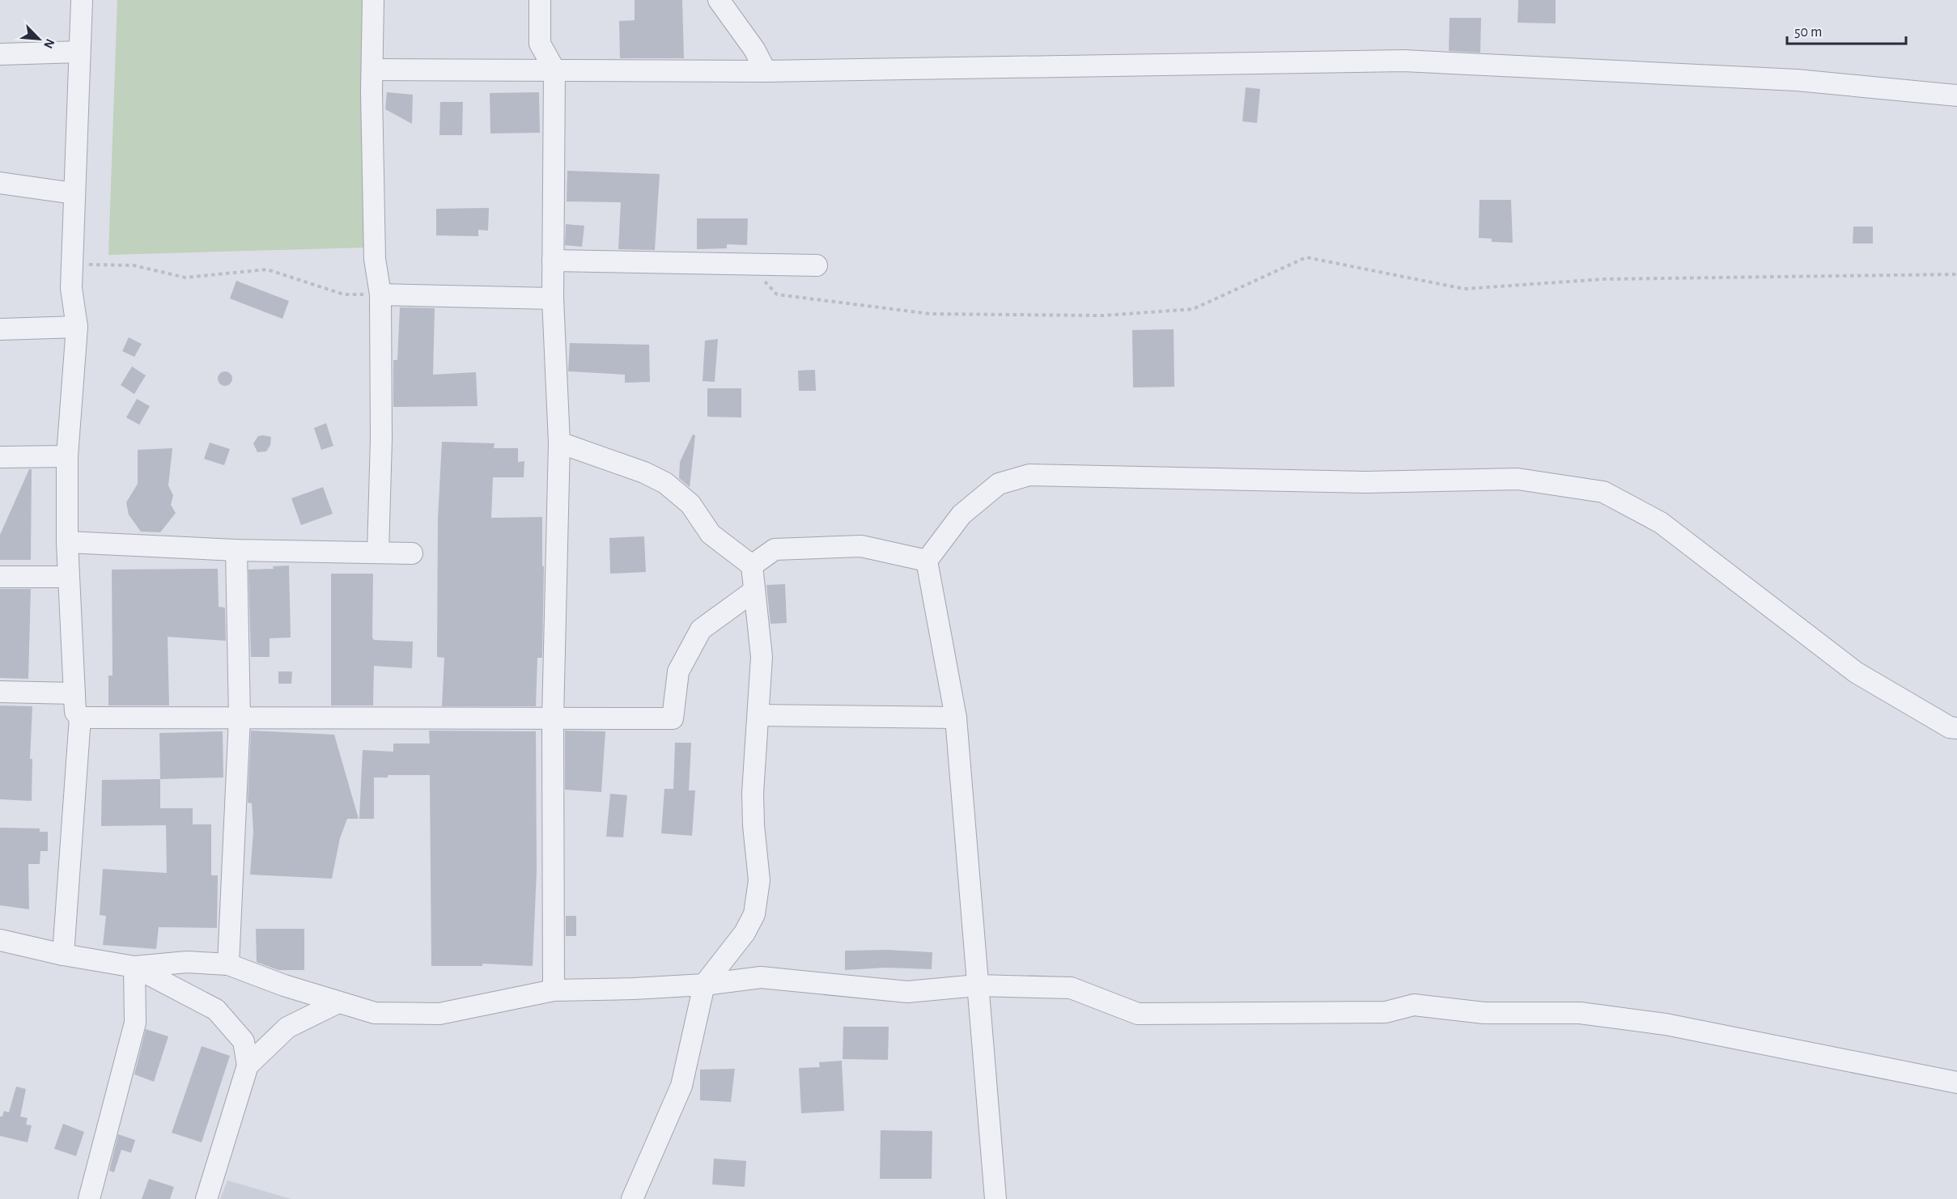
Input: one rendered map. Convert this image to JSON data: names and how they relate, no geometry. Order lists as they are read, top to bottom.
{
  "scale_bar": "50 m",
  "north": "bottom right"
}
